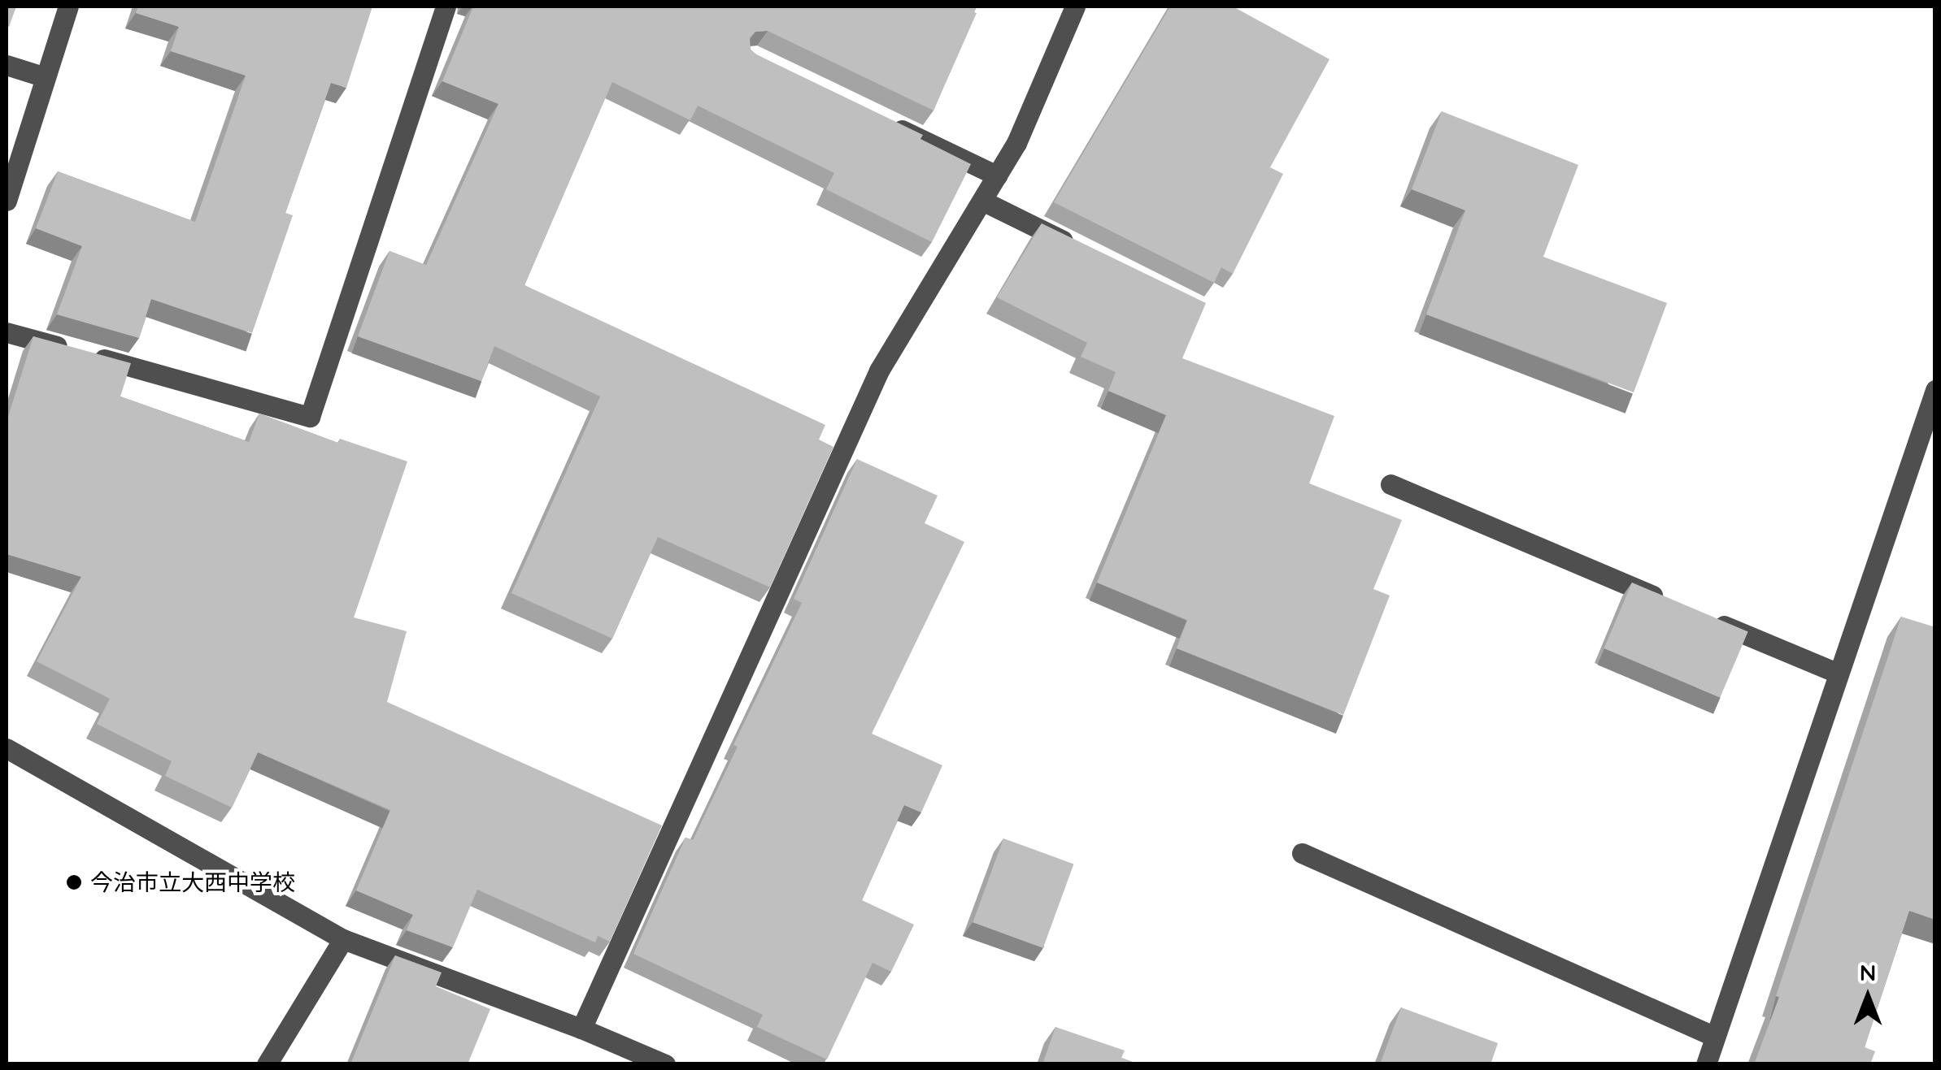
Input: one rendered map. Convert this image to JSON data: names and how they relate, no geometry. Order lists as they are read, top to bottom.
{
  "places": ["今治市立大西中学校"],
  "north": "top"
}
